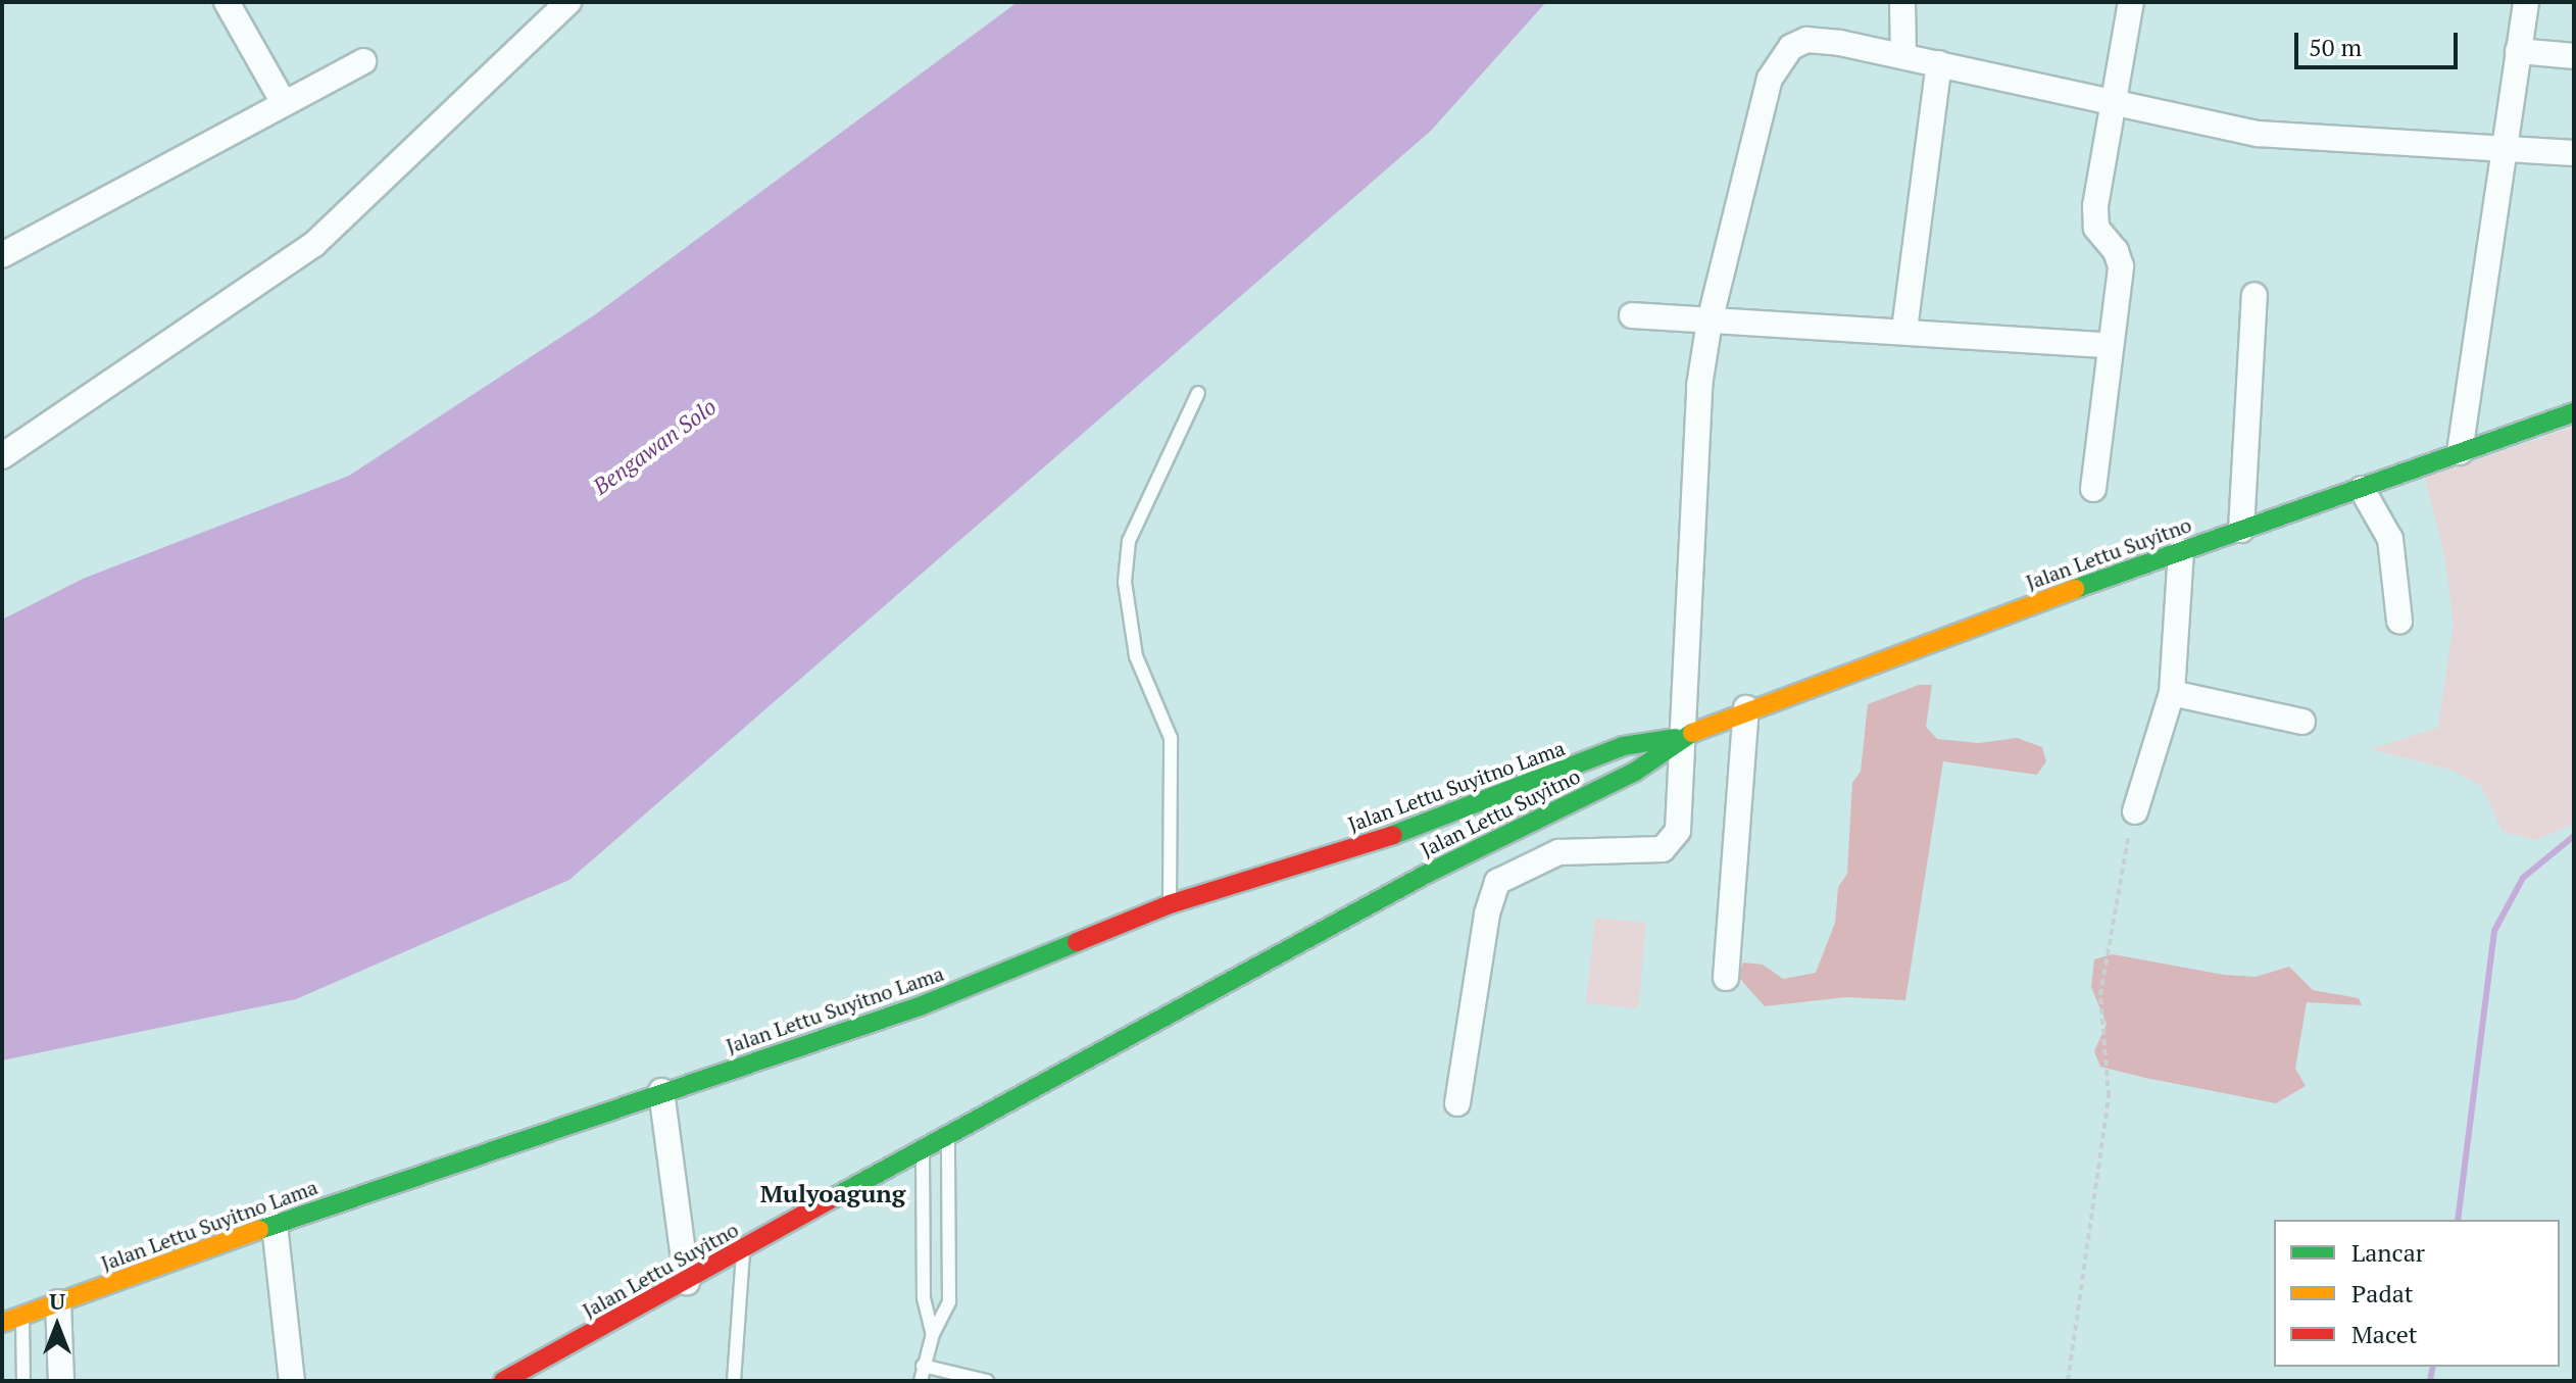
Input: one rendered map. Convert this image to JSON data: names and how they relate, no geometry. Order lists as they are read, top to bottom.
{
  "streets": {
    "main road": ["Jalan Lettu Suyitno", "Jalan Lettu Suyitno Lama"]
  },
  "crossings": [
    ["Jalan Lettu Suyitno", "Jalan Lettu Suyitno Lama"]
  ],
  "districts": ["Mulyoagung"],
  "water": ["Bengawan Solo"],
  "legend": ["Lancar", "Padat", "Macet"],
  "scale_bar": "50 m",
  "north": "top"
}
